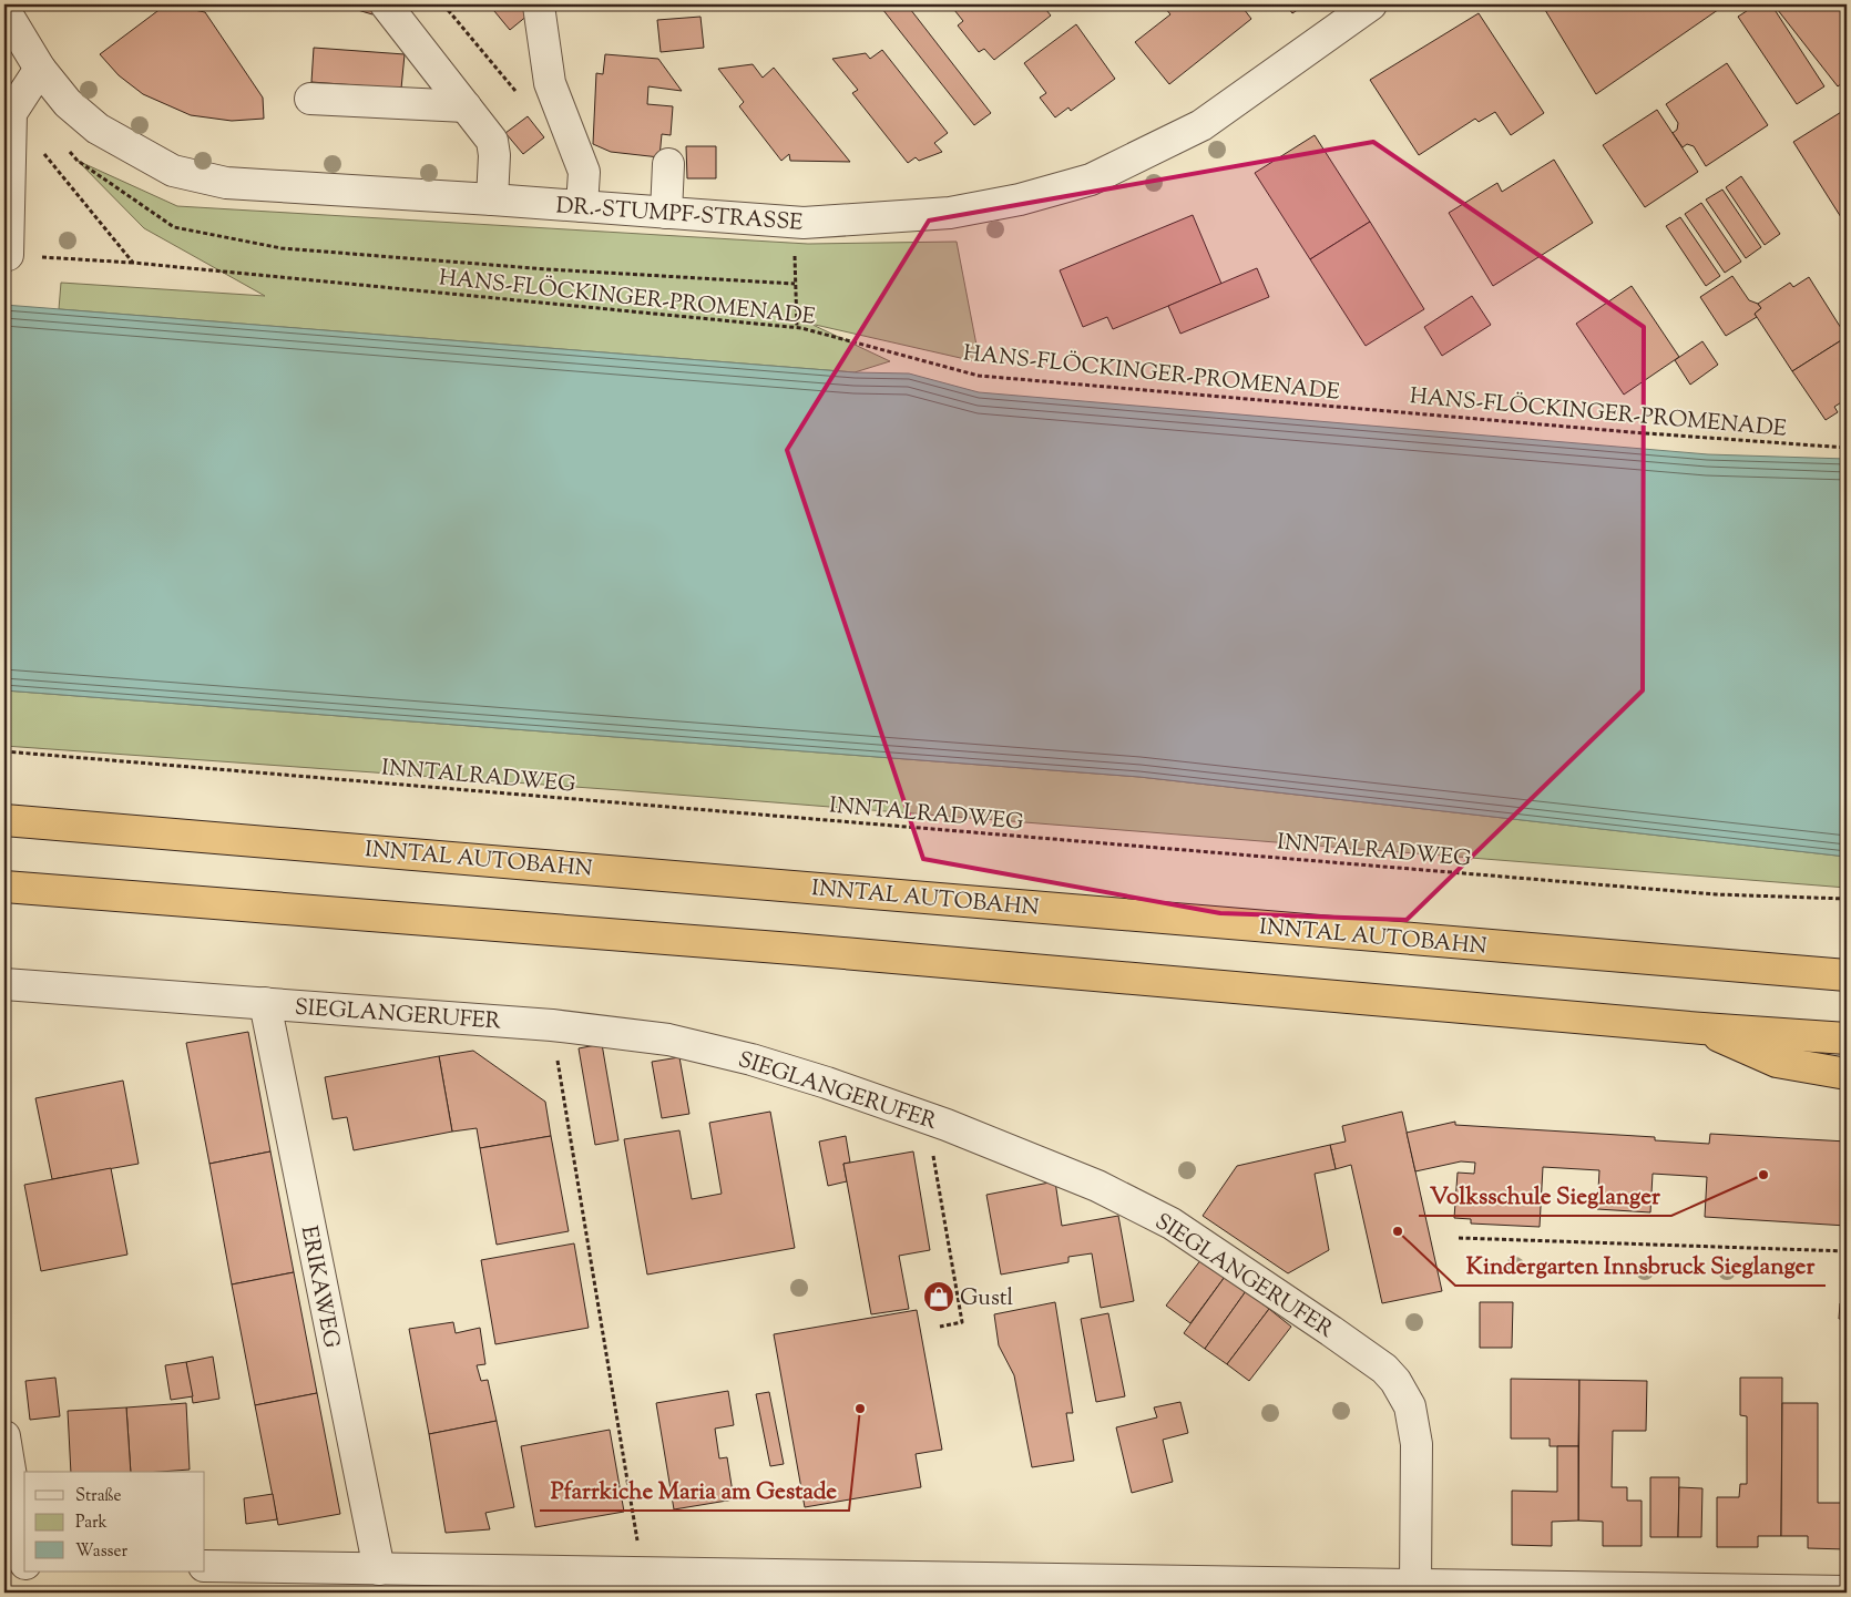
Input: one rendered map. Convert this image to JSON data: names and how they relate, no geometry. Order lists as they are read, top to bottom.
{
  "streets": {
    "highway": ["INNTAL AUTOBAHN"],
    "street": ["DR.-STUMPF-STRASSE", "SIEGLANGERUFER", "ERIKAWEG"],
    "path": ["HANS-FLÖCKINGER-PROMENADE", "INNTALRADWEG"]
  },
  "crossings": [
    ["SIEGLANGERUFER", "ERIKAWEG"]
  ],
  "places": {
    "other": ["Volksschule Sieglanger", "Kindergarten Innsbruck Sieglanger", "Pfarrkiche Maria am Gestade"],
    "shop": ["Gustl"]
  },
  "legend": ["Straße", "Park", "Wasser"]
}
